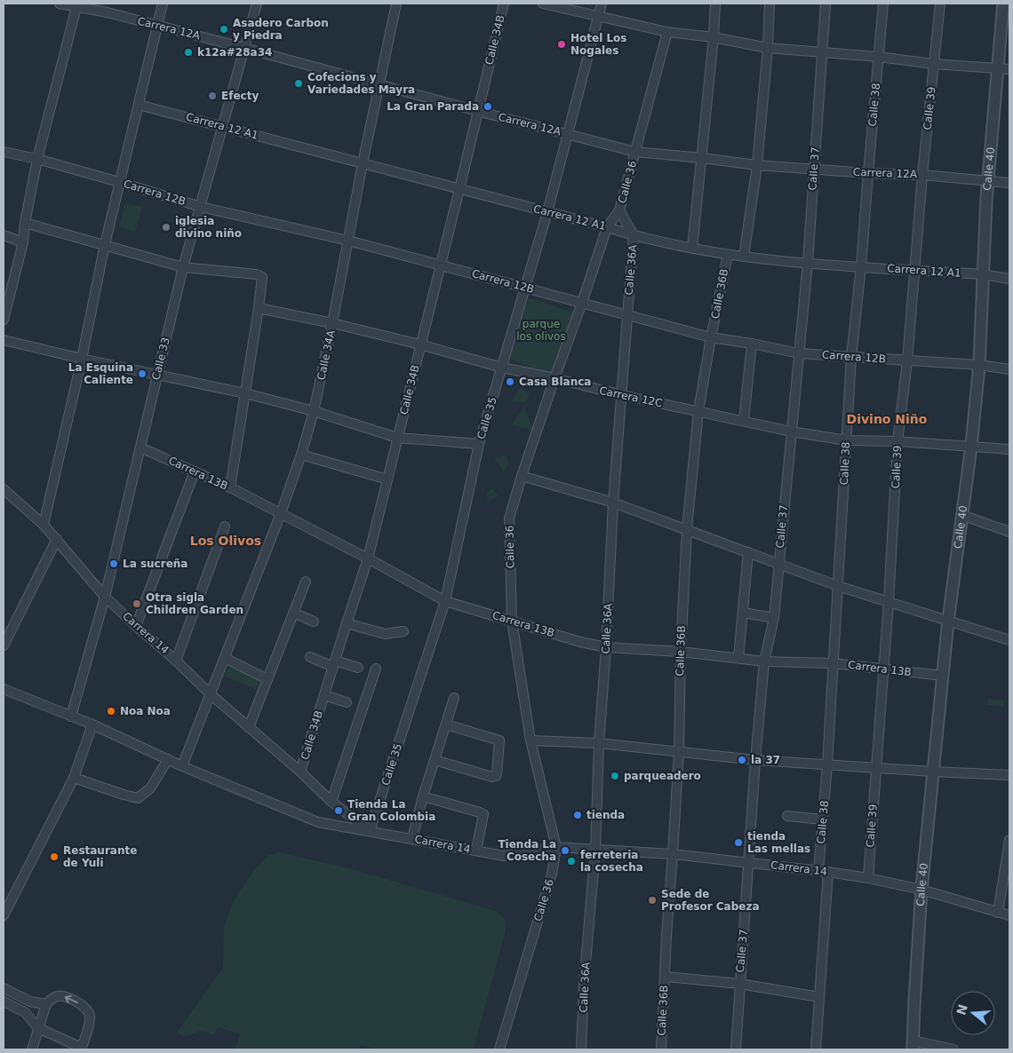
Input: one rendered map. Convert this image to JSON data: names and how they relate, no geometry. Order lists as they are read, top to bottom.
{
  "streets": {
    "street": [
      "Carrera 12A",
      "Calle 34B",
      "Calle 38",
      "Calle 39",
      "Carrera 12 A1",
      "Calle 37",
      "Calle 40",
      "Calle 36",
      "Carrera 12B",
      "Calle 36A",
      "Calle 36B",
      "Calle 34A",
      "Calle 33",
      "Carrera 12C",
      "Calle 35",
      "Carrera 13B",
      "Carrera 14"
    ]
  },
  "crossings": [
    ["Carrera 12A", "Calle 34B"],
    ["Carrera 12A", "Calle 38"],
    ["Carrera 12A", "Calle 39"],
    ["Carrera 12A", "Calle 37"],
    ["Carrera 12A", "Calle 40"],
    ["Carrera 12A", "Calle 36"],
    ["Carrera 12A", "Calle 34A"],
    ["Carrera 12A", "Calle 33"],
    ["Carrera 12A", "Calle 35"],
    ["Calle 34B", "Carrera 12 A1"],
    ["Calle 34B", "Carrera 12B"],
    ["Calle 34B", "Carrera 12C"],
    ["Calle 34B", "Carrera 13B"],
    ["Calle 34B", "Carrera 14"],
    ["Calle 38", "Carrera 12 A1"],
    ["Calle 38", "Carrera 12B"],
    ["Calle 38", "Carrera 12C"],
    ["Calle 38", "Carrera 13B"],
    ["Calle 38", "Carrera 14"],
    ["Calle 39", "Carrera 12 A1"],
    ["Calle 39", "Carrera 12B"],
    ["Calle 39", "Carrera 12C"],
    ["Calle 39", "Carrera 13B"],
    ["Calle 39", "Carrera 14"],
    ["Carrera 12 A1", "Calle 37"],
    ["Carrera 12 A1", "Calle 40"],
    ["Carrera 12 A1", "Calle 36"],
    ["Carrera 12 A1", "Calle 36A"],
    ["Carrera 12 A1", "Calle 36B"],
    ["Carrera 12 A1", "Calle 34A"],
    ["Carrera 12 A1", "Calle 33"],
    ["Carrera 12 A1", "Calle 35"],
    ["Calle 37", "Carrera 12B"],
    ["Calle 37", "Carrera 12C"],
    ["Calle 37", "Carrera 13B"],
    ["Calle 37", "Carrera 14"],
    ["Calle 40", "Carrera 12B"],
    ["Calle 40", "Carrera 12C"],
    ["Calle 40", "Carrera 13B"],
    ["Calle 40", "Carrera 14"],
    ["Calle 36", "Carrera 12B"],
    ["Calle 36", "Calle 36A"],
    ["Calle 36", "Carrera 12C"],
    ["Calle 36", "Carrera 13B"],
    ["Calle 36", "Carrera 14"],
    ["Carrera 12B", "Calle 36A"],
    ["Carrera 12B", "Calle 36B"],
    ["Carrera 12B", "Calle 34A"],
    ["Carrera 12B", "Calle 33"],
    ["Carrera 12B", "Calle 35"],
    ["Calle 36A", "Carrera 12C"],
    ["Calle 36A", "Carrera 13B"],
    ["Calle 36A", "Carrera 14"],
    ["Calle 36B", "Carrera 12C"],
    ["Calle 36B", "Carrera 13B"],
    ["Calle 36B", "Carrera 14"],
    ["Calle 34A", "Carrera 12C"],
    ["Calle 34A", "Carrera 13B"],
    ["Calle 34A", "Carrera 14"],
    ["Calle 33", "Carrera 13B"],
    ["Calle 33", "Carrera 14"],
    ["Carrera 12C", "Calle 35"],
    ["Calle 35", "Carrera 13B"],
    ["Calle 35", "Carrera 14"]
  ],
  "districts": ["Divino Niño", "Los Olivos"],
  "parks": ["parque los olivos"],
  "places": [
    "Asadero Carbon y Piedra",
    "Hotel Los Nogales",
    "k12a#28a34",
    "Cofecions y Variedades Mayra",
    "Efecty",
    "La Gran Parada",
    "iglesia divino niño",
    "La Esquina Caliente",
    "Casa Blanca",
    "La sucreña",
    "Otra sigla Children Garden",
    "Noa Noa",
    "la 37",
    "parqueadero",
    "Tienda La Gran Colombia",
    "tienda",
    "tienda Las mellas",
    "Tienda La Cosecha",
    "Restaurante de Yuli",
    "ferreteria la cosecha",
    "Sede de Profesor Cabeza"
  ],
  "north": "left"
}
